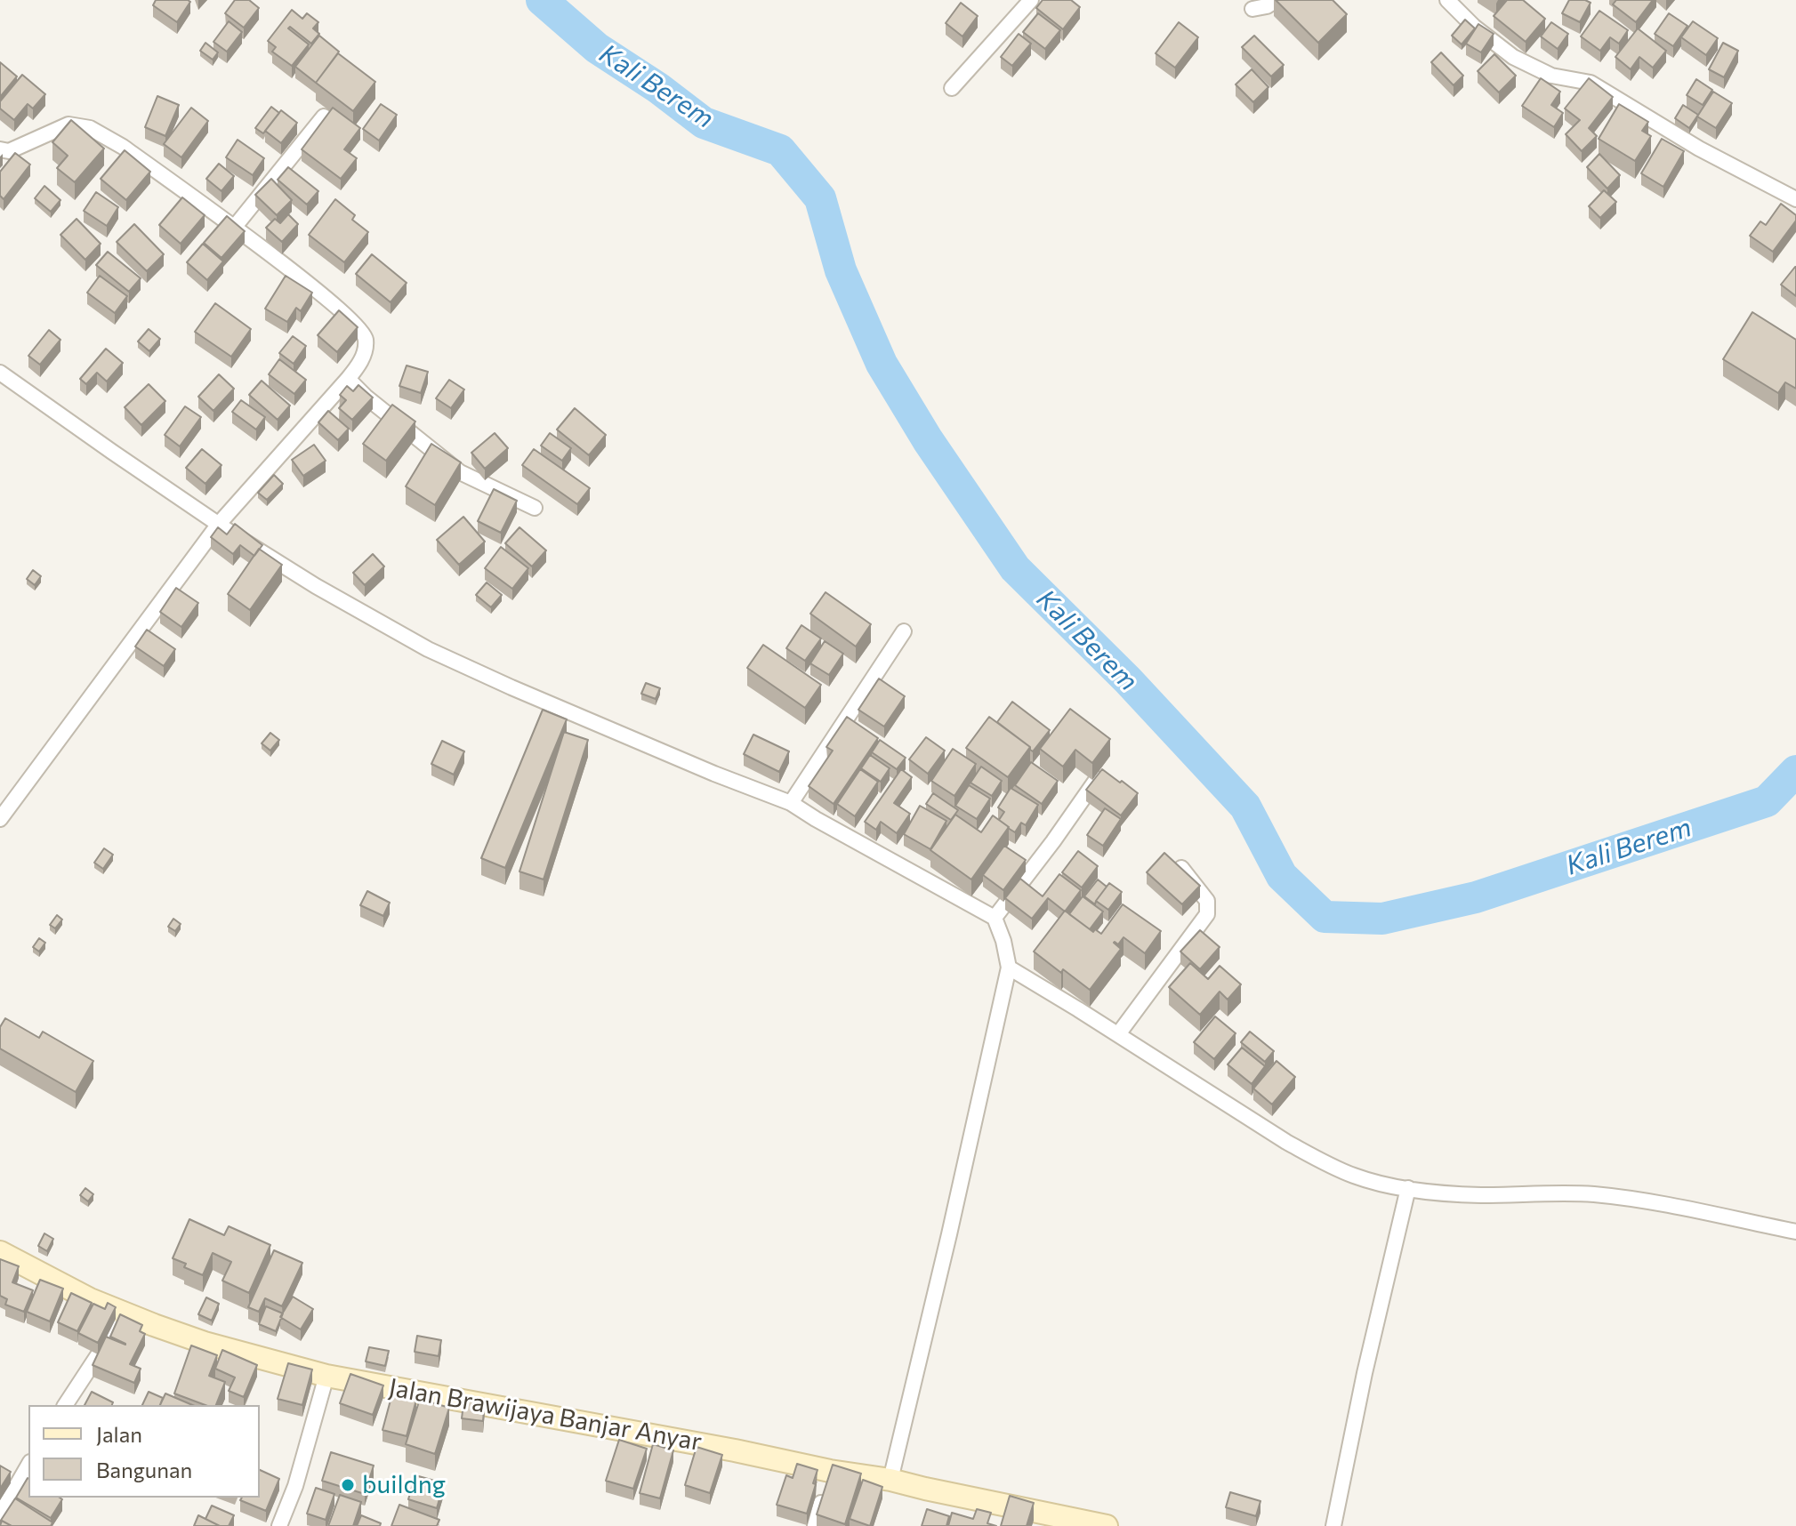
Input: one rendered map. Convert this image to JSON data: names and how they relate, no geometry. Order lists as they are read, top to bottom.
{
  "streets": {
    "street": ["Jalan Brawijaya Banjar Anyar"]
  },
  "water": ["Kali Berem"],
  "places": ["buildng"],
  "legend": ["Jalan", "Bangunan"]
}
